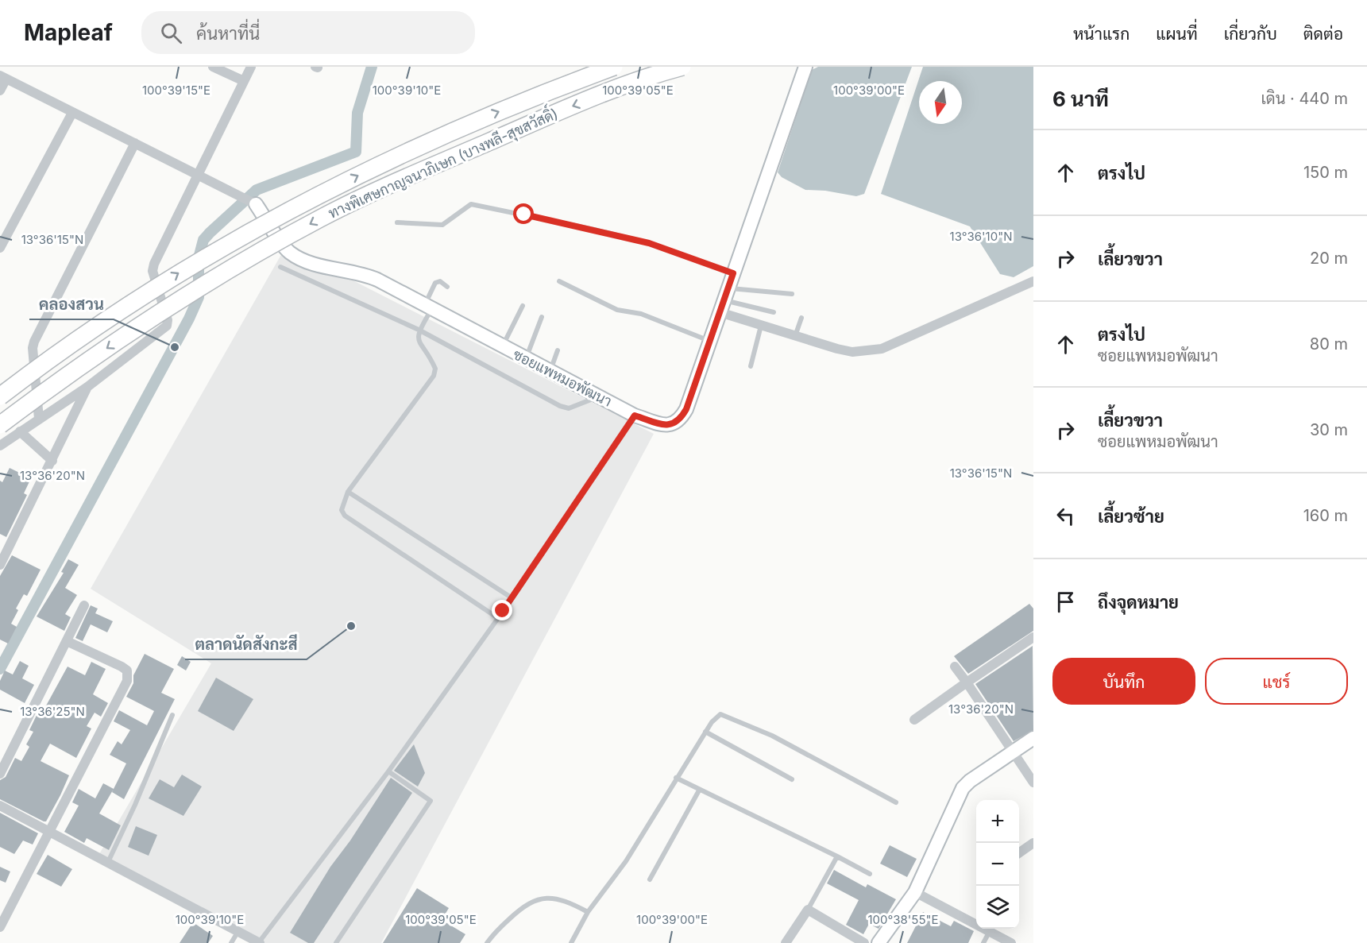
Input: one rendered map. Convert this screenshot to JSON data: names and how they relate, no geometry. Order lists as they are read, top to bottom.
{
  "streets": {
    "highway": ["ทางพิเศษกาญจนาภิเษก (บางพลี-สุขสวัสดิ์)"],
    "street": ["ซอยแพหมอพัฒนา"]
  },
  "places": ["คลองสวน", "ตลาดนัดสังกะสี"],
  "north": "bottom",
  "page": {
    "header": "Mapleaf",
    "search": "ค้นหาที่นี่",
    "nav": [
      "หน้าแรก",
      "แผนที่",
      "เกี่ยวกับ",
      "ติดต่อ"
    ],
    "heading": ["6 นาที", "เดิน · 440 m"],
    "list": [
      ["ตรงไป", "150 m"],
      ["เลี้ยวขวา", "20 m"],
      ["ตรงไป", "ซอยแพหมอพัฒนา", "80 m"],
      ["เลี้ยวขวา", "ซอยแพหมอพัฒนา", "30 m"],
      ["เลี้ยวซ้าย", "160 m"],
      "ถึงจุดหมาย"
    ],
    "buttons": ["บันทึก", "แชร์"],
    "map_buttons": ["+", "−"]
  },
  "coordinates": [
    "100°39'15\"E",
    "100°39'10\"E",
    "100°39'05\"E",
    "100°39'00\"E",
    "13°36'10\"N",
    "13°36'15\"N",
    "13°36'20\"N",
    "13°36'25\"N",
    "100°38'55\"E"
  ]
}
